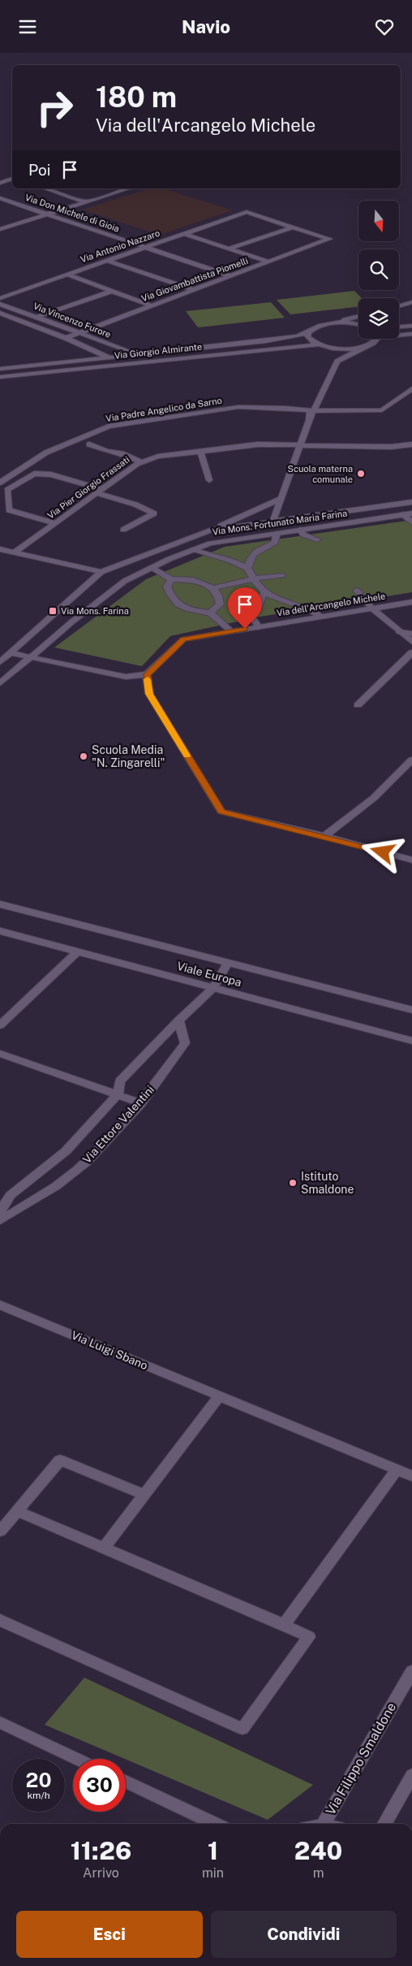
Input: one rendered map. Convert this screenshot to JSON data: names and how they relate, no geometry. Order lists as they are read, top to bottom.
{
  "streets": {
    "street": [
      "Via Don Michele di Gioia",
      "Via Antonio Nazzaro",
      "Via Giovambattista Piomelli",
      "Via Vincenzo Furore",
      "Via Giorgio Almirante",
      "Via Padre Angelico da Sarno",
      "Via Pier Giorgio Frassati",
      "Via Mons. Fortunato Maria Farina",
      "Via dell'Arcangelo Michele",
      "Viale Europa",
      "Via Ettore Valentini",
      "Via Luigi Sbano",
      "Via Filippo Smaldone"
    ]
  },
  "crossings": [
    ["Via Don Michele di Gioia", "Via Antonio Nazzaro"],
    ["Via Don Michele di Gioia", "Via Giovambattista Piomelli"],
    ["Via Antonio Nazzaro", "Via Giovambattista Piomelli"],
    ["Via Antonio Nazzaro", "Via Vincenzo Furore"],
    ["Via Giovambattista Piomelli", "Via Vincenzo Furore"],
    ["Via Vincenzo Furore", "Via Giorgio Almirante"],
    ["Viale Europa", "Via Ettore Valentini"]
  ],
  "places": {
    "other": ["Scuola materna comunale", "Scuola Media \"N. Zingarelli\"", "Istituto Smaldone"],
    "transit": ["Via Mons. Farina"]
  },
  "north": "bottom",
  "page": {
    "header": "Navio",
    "turn": ["180 m", "Via dell'Arcangelo Michele"],
    "then": "Poi",
    "speed": "20 km/h",
    "limit": "30",
    "eta": [
      "11:26",
      "Arrivo",
      "1",
      "min",
      "240",
      "m"
    ],
    "buttons": ["Esci", "Condividi"]
  }
}
